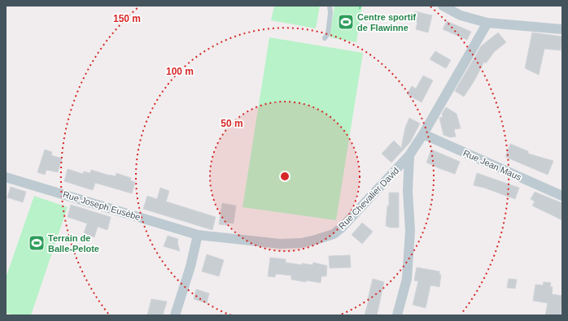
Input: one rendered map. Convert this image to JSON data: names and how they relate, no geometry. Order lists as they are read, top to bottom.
{
  "streets": {
    "street": ["Rue Jean Maus", "Rue Chevalier David", "Rue Joseph Eusèbe"]
  },
  "crossings": [
    ["Rue Jean Maus", "Rue Chevalier David"],
    ["Rue Chevalier David", "Rue Joseph Eusèbe"]
  ],
  "places": {
    "sports": ["Centre sportif de Flawinne", "Terrain de Balle-Pelote"]
  },
  "rings": ["150 m", "100 m", "50 m"]
}
